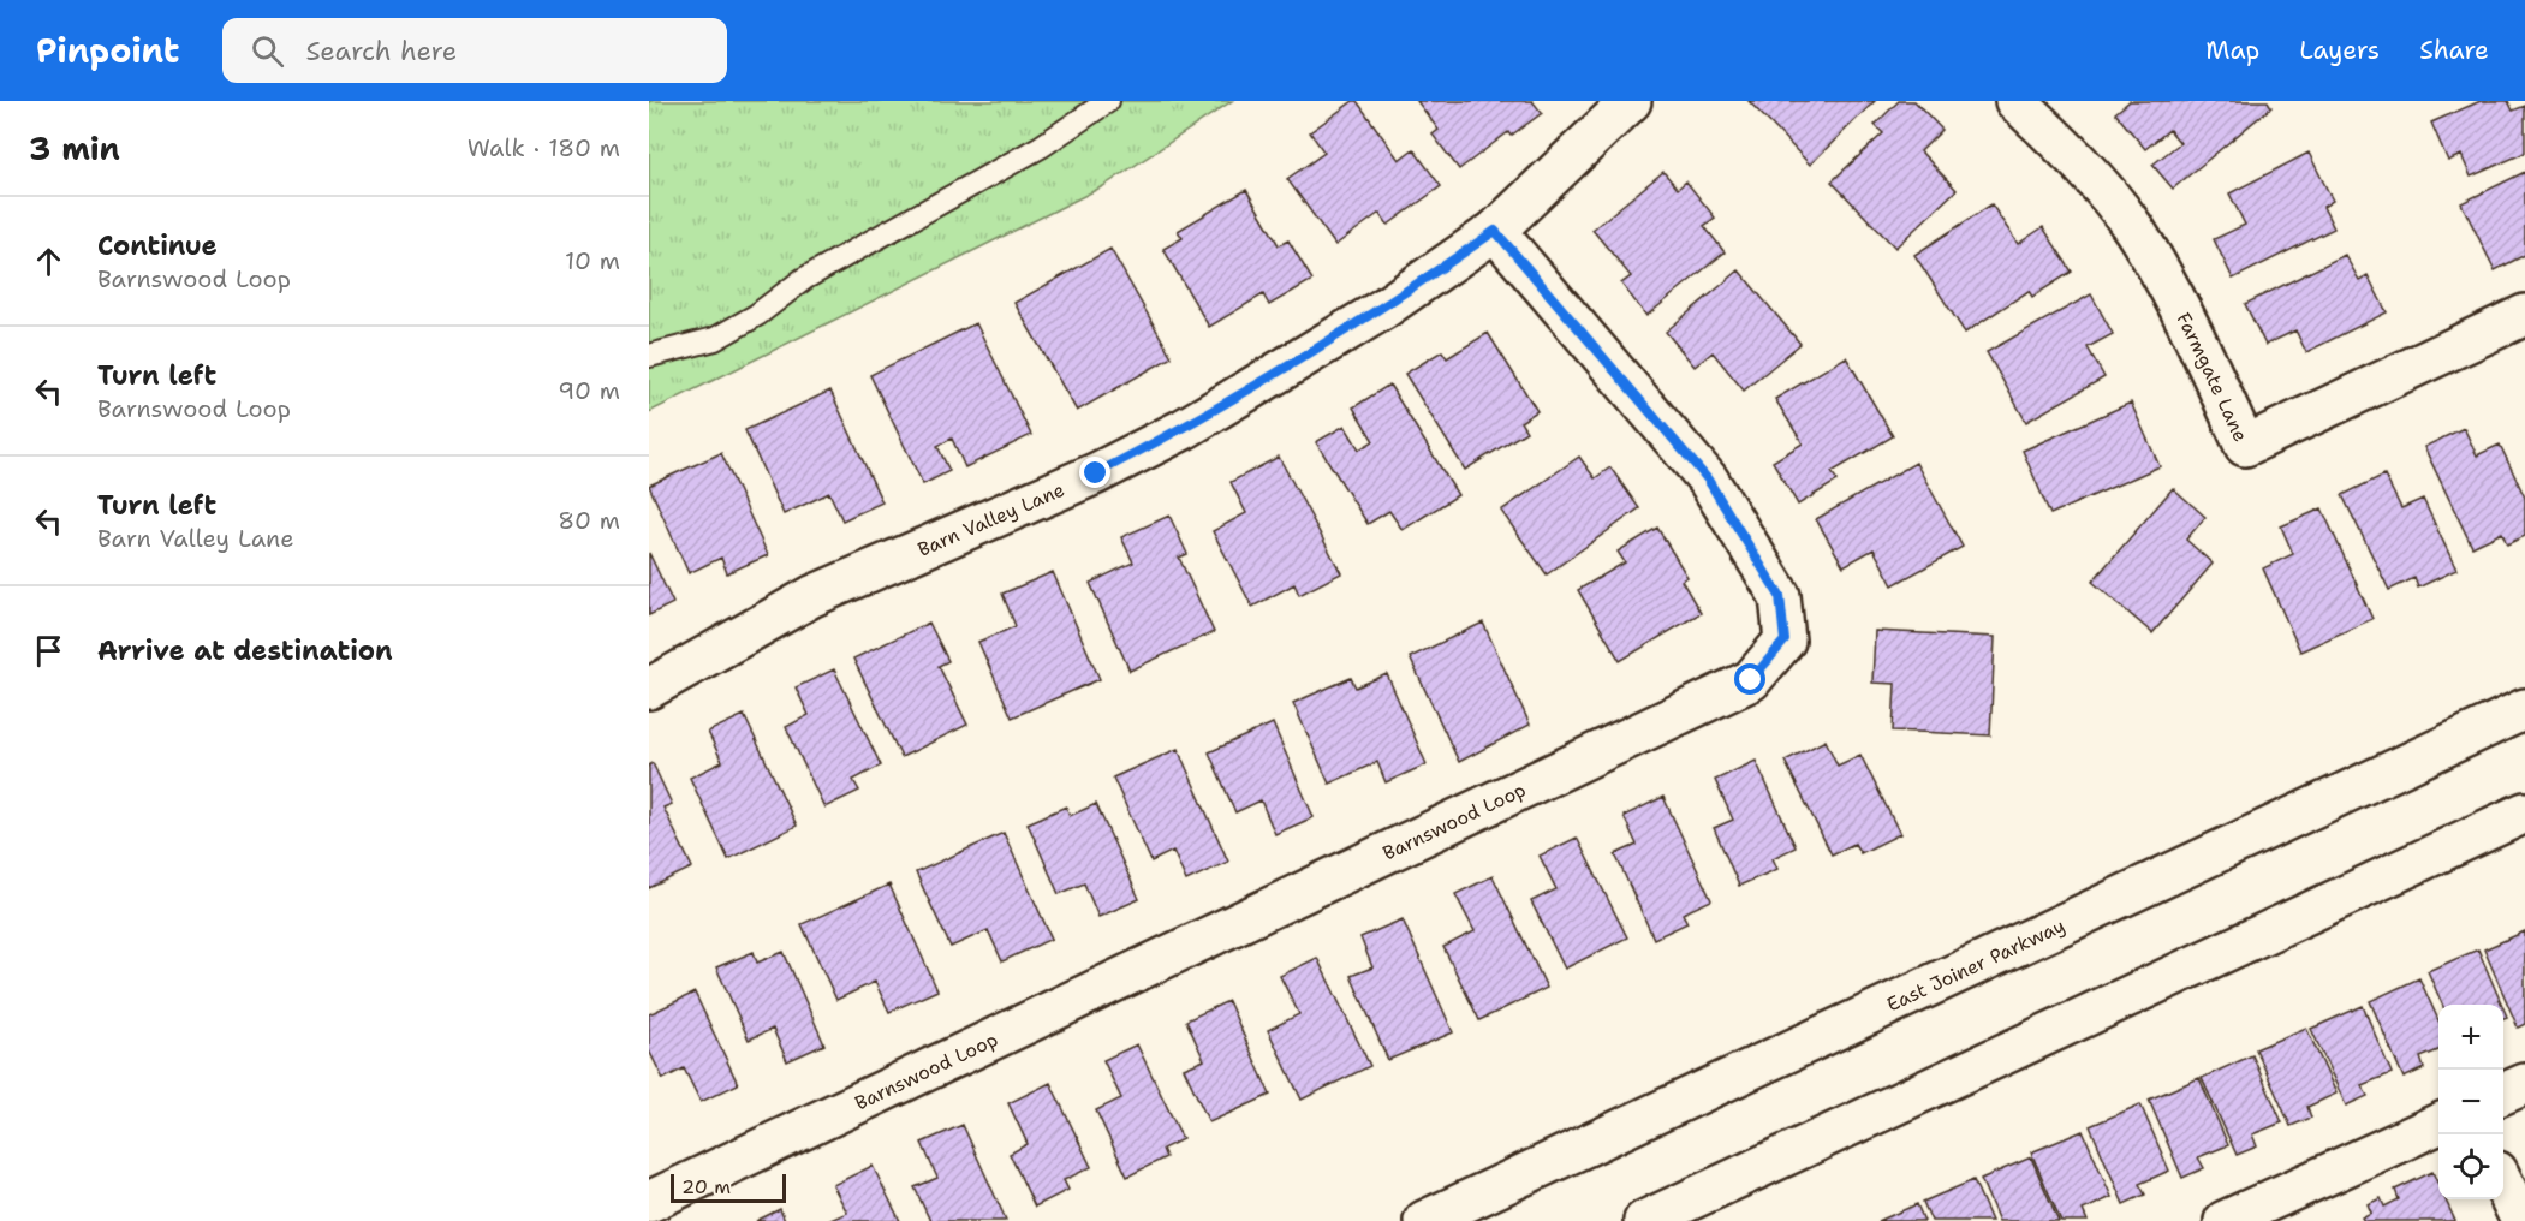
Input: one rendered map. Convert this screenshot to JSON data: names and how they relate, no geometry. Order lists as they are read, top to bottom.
{
  "streets": {
    "street": [
      "Farmgate Lane",
      "Barn Valley Lane",
      "Barnswood Loop",
      "East Joiner Parkway"
    ]
  },
  "crossings": [
    ["Barn Valley Lane", "Barnswood Loop"]
  ],
  "scale_bar": "20 m",
  "page": {
    "header": "Pinpoint",
    "search": "Search here",
    "nav": ["Map", "Layers", "Share"],
    "heading": ["3 min", "Walk · 180 m"],
    "list": [
      ["Continue", "Barnswood Loop", "10 m"],
      ["Turn left", "Barnswood Loop", "90 m"],
      ["Turn left", "Barn Valley Lane", "80 m"],
      "Arrive at destination"
    ],
    "map_buttons": ["+", "−"],
    "scale": "20 m"
  }
}
